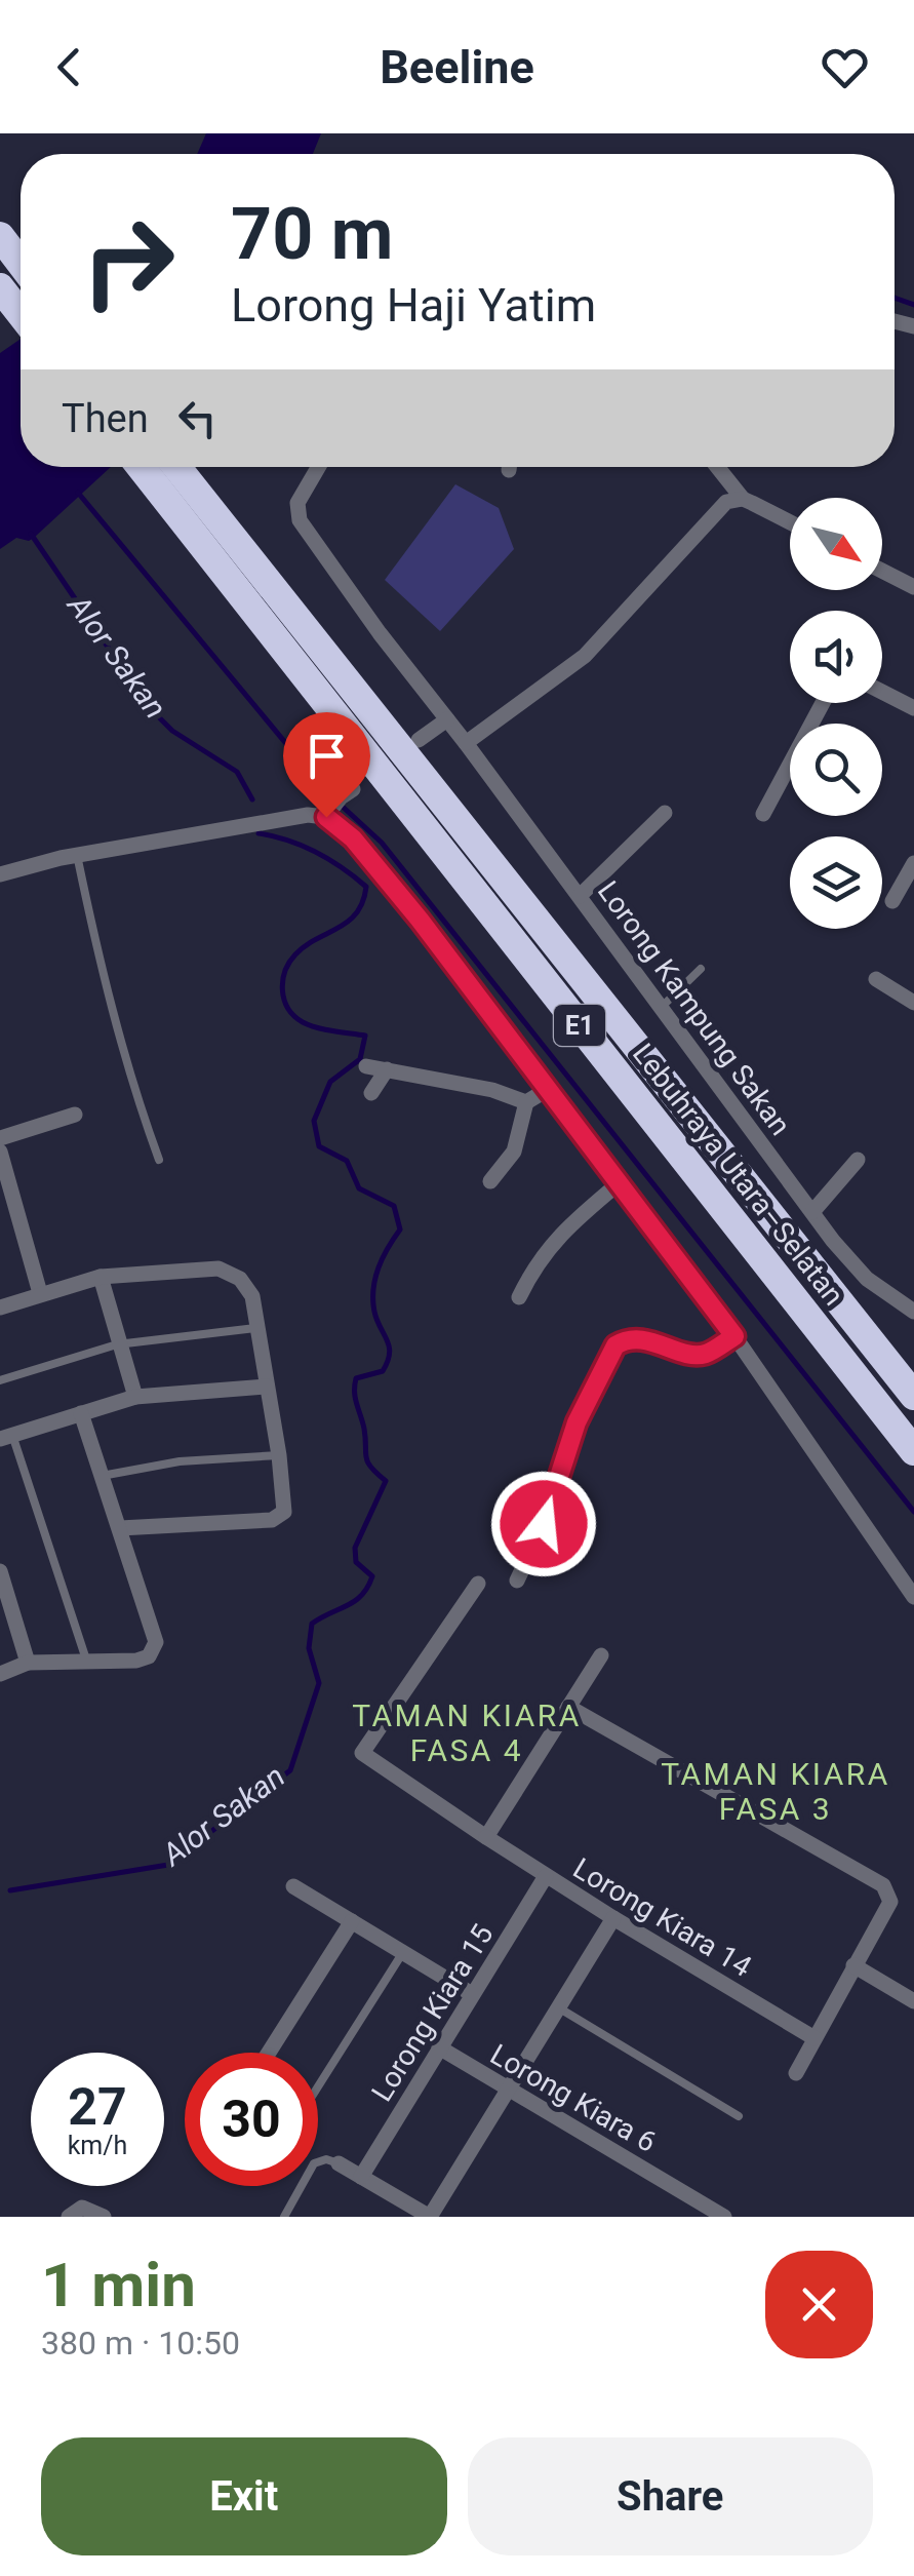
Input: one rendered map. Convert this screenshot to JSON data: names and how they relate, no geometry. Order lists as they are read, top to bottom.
{
  "streets": {
    "highway": ["E1", "Lebuhraya Utara–Selatan"],
    "street": [
      "Lorong Kampung Sakan",
      "Lorong Kiara 14",
      "Lorong Kiara 15",
      "Lorong Kiara 6"
    ]
  },
  "crossings": [
    ["Lorong Kiara 14", "Lorong Kiara 15"],
    ["Lorong Kiara 15", "Lorong Kiara 6"]
  ],
  "districts": ["TAMAN KIARA FASA 4", "TAMAN KIARA FASA 3"],
  "water": ["Alor Sakan"],
  "north": "bottom right",
  "page": {
    "header": "Beeline",
    "turn": ["70 m", "Lorong Haji Yatim"],
    "then": "Then",
    "speed": "27 km/h",
    "limit": "30",
    "heading": ["1 min", "380 m · 10:50"],
    "buttons": ["Exit", "Share"]
  }
}
